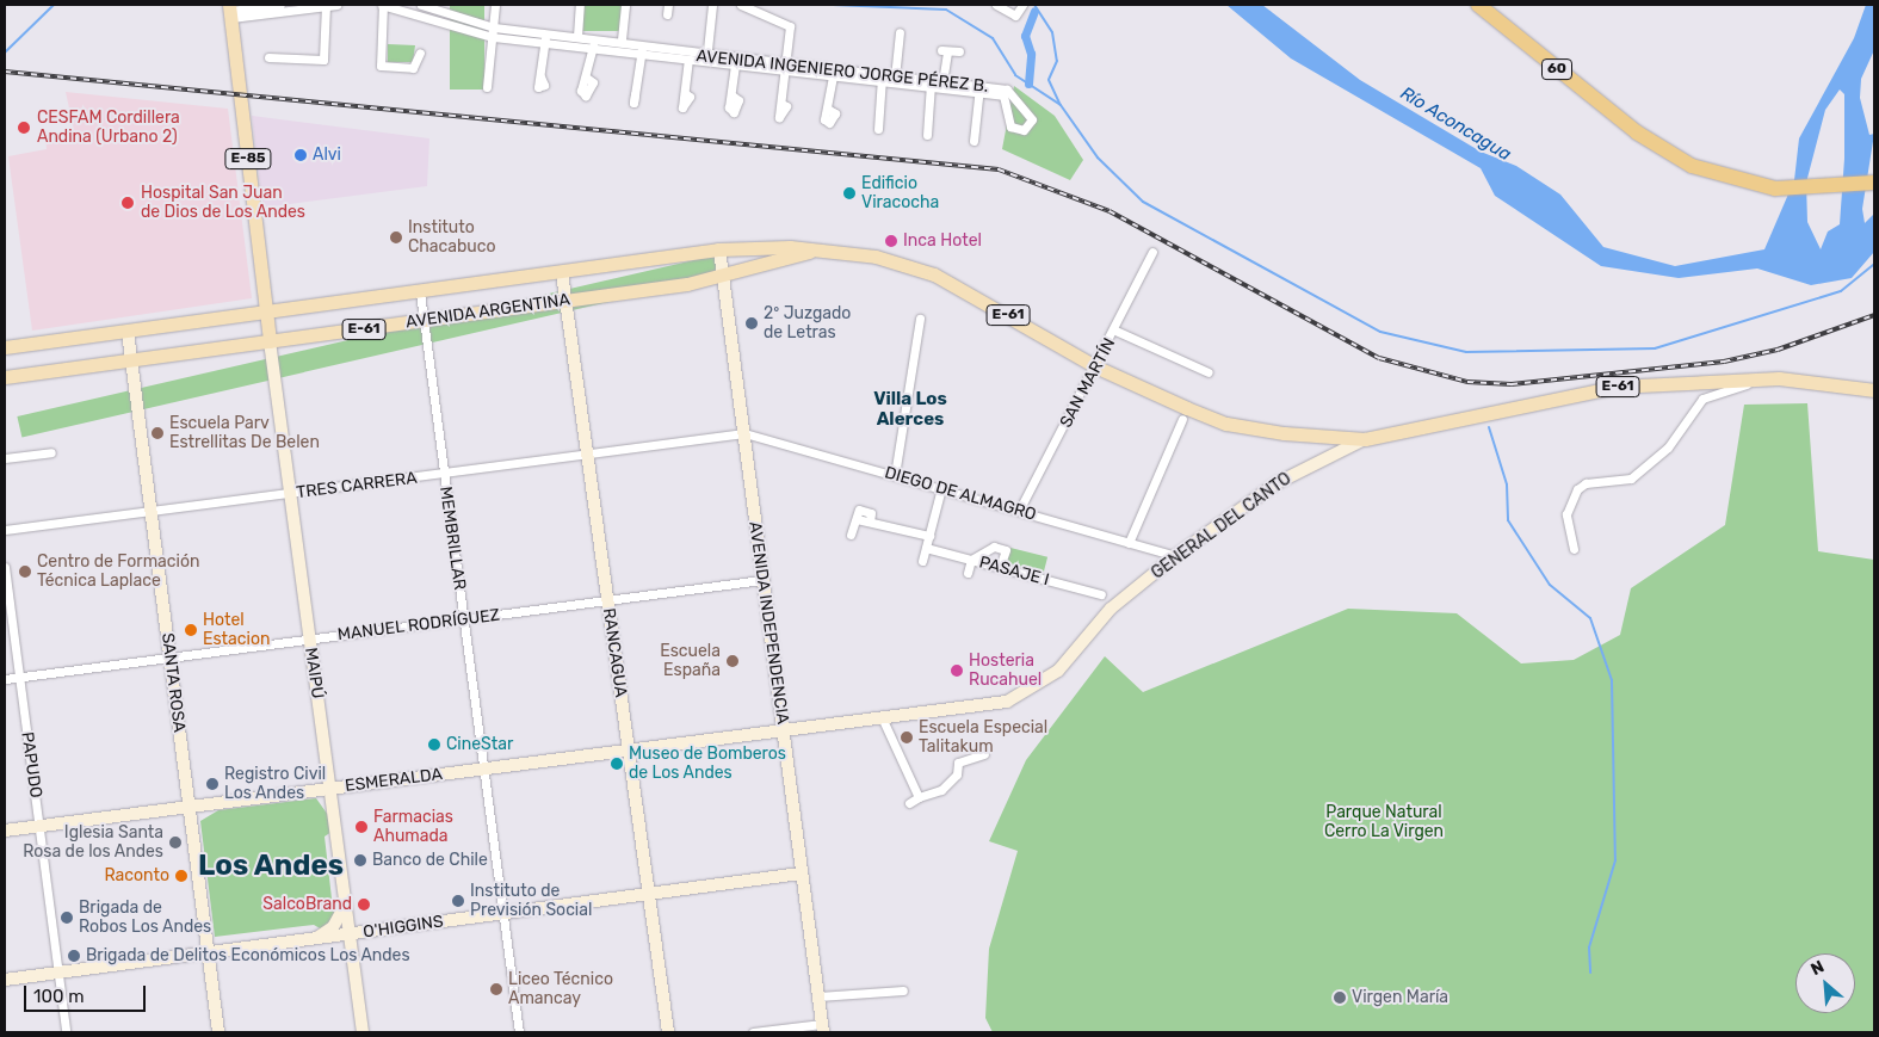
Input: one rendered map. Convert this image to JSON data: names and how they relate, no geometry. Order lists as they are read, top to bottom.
{
  "streets": {
    "highway": ["60"],
    "main road": [
      "E-85",
      "AVENIDA ARGENTINA",
      "E-61",
      "GENERAL DEL CANTO",
      "AVENIDA INDEPENDENCIA",
      "RANCAGUA",
      "MAIPÚ",
      "SANTA ROSA",
      "ESMERALDA",
      "O'HIGGINS"
    ],
    "street": [
      "AVENIDA INGENIERO JORGE PÉREZ B.",
      "SAN MARTÍN",
      "TRES CARRERA",
      "DIEGO DE ALMAGRO",
      "MEMBRILLAR",
      "PASAJE I",
      "MANUEL RODRÍGUEZ",
      "PAPUDO"
    ]
  },
  "crossings": [
    ["E-85", "AVENIDA ARGENTINA"],
    ["E-85", "MAIPÚ"],
    ["AVENIDA ARGENTINA", "E-61"],
    ["AVENIDA ARGENTINA", "MEMBRILLAR"],
    ["AVENIDA ARGENTINA", "AVENIDA INDEPENDENCIA"],
    ["AVENIDA ARGENTINA", "RANCAGUA"],
    ["AVENIDA ARGENTINA", "MAIPÚ"],
    ["AVENIDA ARGENTINA", "SANTA ROSA"],
    ["E-61", "SAN MARTÍN"],
    ["E-61", "GENERAL DEL CANTO"],
    ["E-61", "AVENIDA INDEPENDENCIA"],
    ["SAN MARTÍN", "DIEGO DE ALMAGRO"],
    ["TRES CARRERA", "DIEGO DE ALMAGRO"],
    ["TRES CARRERA", "MEMBRILLAR"],
    ["TRES CARRERA", "AVENIDA INDEPENDENCIA"],
    ["TRES CARRERA", "RANCAGUA"],
    ["TRES CARRERA", "MAIPÚ"],
    ["TRES CARRERA", "SANTA ROSA"],
    ["DIEGO DE ALMAGRO", "GENERAL DEL CANTO"],
    ["DIEGO DE ALMAGRO", "AVENIDA INDEPENDENCIA"],
    ["GENERAL DEL CANTO", "AVENIDA INDEPENDENCIA"],
    ["GENERAL DEL CANTO", "ESMERALDA"],
    ["MEMBRILLAR", "MANUEL RODRÍGUEZ"],
    ["MEMBRILLAR", "ESMERALDA"],
    ["MEMBRILLAR", "O'HIGGINS"],
    ["AVENIDA INDEPENDENCIA", "MANUEL RODRÍGUEZ"],
    ["AVENIDA INDEPENDENCIA", "ESMERALDA"],
    ["AVENIDA INDEPENDENCIA", "O'HIGGINS"],
    ["MANUEL RODRÍGUEZ", "RANCAGUA"],
    ["MANUEL RODRÍGUEZ", "MAIPÚ"],
    ["MANUEL RODRÍGUEZ", "SANTA ROSA"],
    ["MANUEL RODRÍGUEZ", "PAPUDO"],
    ["RANCAGUA", "ESMERALDA"],
    ["RANCAGUA", "O'HIGGINS"],
    ["MAIPÚ", "SANTA ROSA"],
    ["MAIPÚ", "ESMERALDA"],
    ["MAIPÚ", "O'HIGGINS"],
    ["SANTA ROSA", "ESMERALDA"],
    ["SANTA ROSA", "O'HIGGINS"],
    ["PAPUDO", "ESMERALDA"],
    ["PAPUDO", "O'HIGGINS"],
    ["ESMERALDA", "O'HIGGINS"]
  ],
  "districts": ["Villa Los Alerces", "Los Andes"],
  "water": ["Río Aconcagua"],
  "parks": ["Parque Natural Cerro La Virgen"],
  "places": [
    "CESFAM Cordillera Andina (Urbano 2)",
    "Alvi",
    "Edificio Viracocha",
    "Hospital San Juan de Dios de Los Andes",
    "Instituto Chacabuco",
    "Inca Hotel",
    "2º Juzgado de Letras",
    "Escuela Parv Estrellitas De Belen",
    "Centro de Formación Técnica Laplace",
    "Hotel Estacion",
    "Escuela España",
    "Hosteria Rucahuel",
    "Escuela Especial Talitakum",
    "CineStar",
    "Museo de Bomberos de Los Andes",
    "Registro Civil Los Andes",
    "Farmacias Ahumada",
    "Iglesia Santa Rosa de los Andes",
    "Banco de Chile",
    "Raconto",
    "Instituto de Previsión Social",
    "SalcoBrand",
    "Brigada de Robos Los Andes",
    "Brigada de Delitos Económicos Los Andes",
    "Liceo Técnico Amancay",
    "Virgen María"
  ],
  "scale_bar": "100 m",
  "north": "top left"
}
